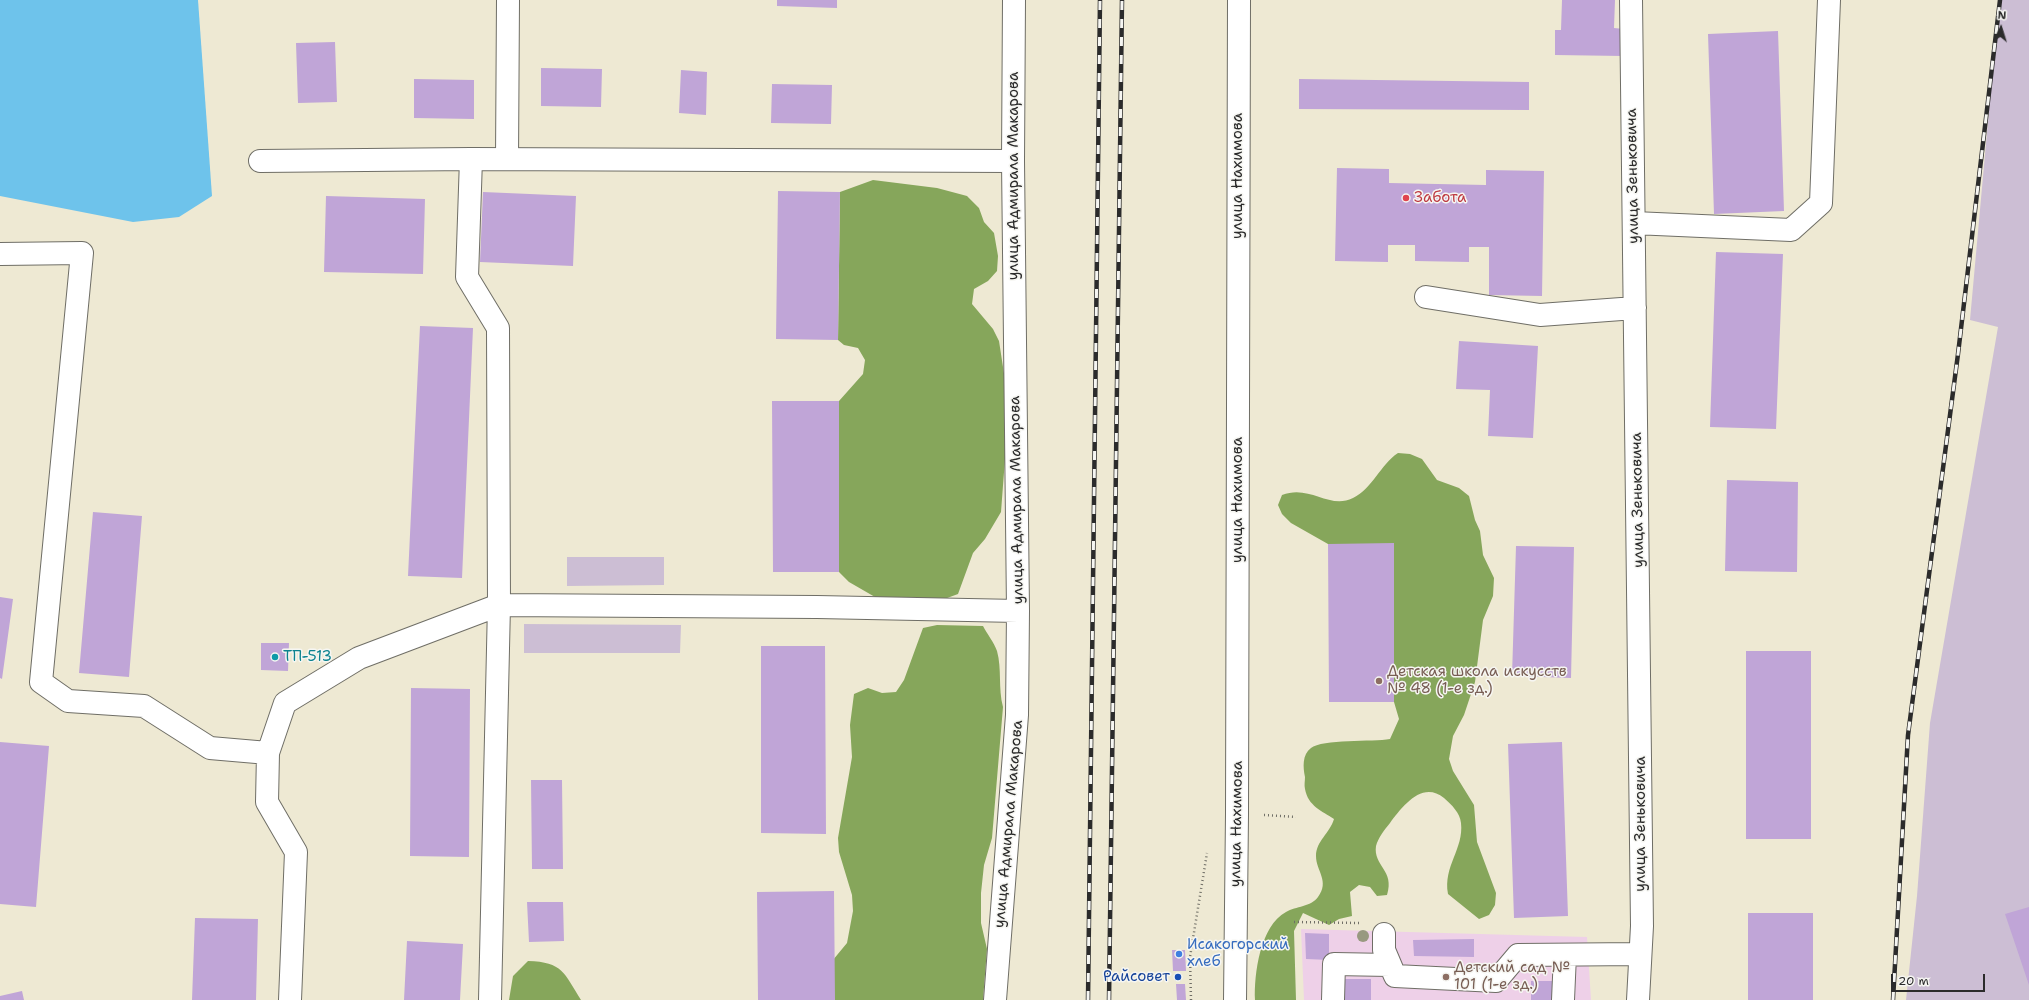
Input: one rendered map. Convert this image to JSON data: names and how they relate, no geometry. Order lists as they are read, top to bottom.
{
  "streets": {
    "street": ["улица Адмирала Макарова", "улица Нахимова", "улица Зеньковича"]
  },
  "places": [
    "Забота",
    "ТП-513",
    "Детская школа искусств № 48 (1-е зд.)",
    "Исакогорский хлеб",
    "Райсовет",
    "Детский сад № 101 (1-е зд.)"
  ],
  "scale_bar": "20 m",
  "north": "top"
}
